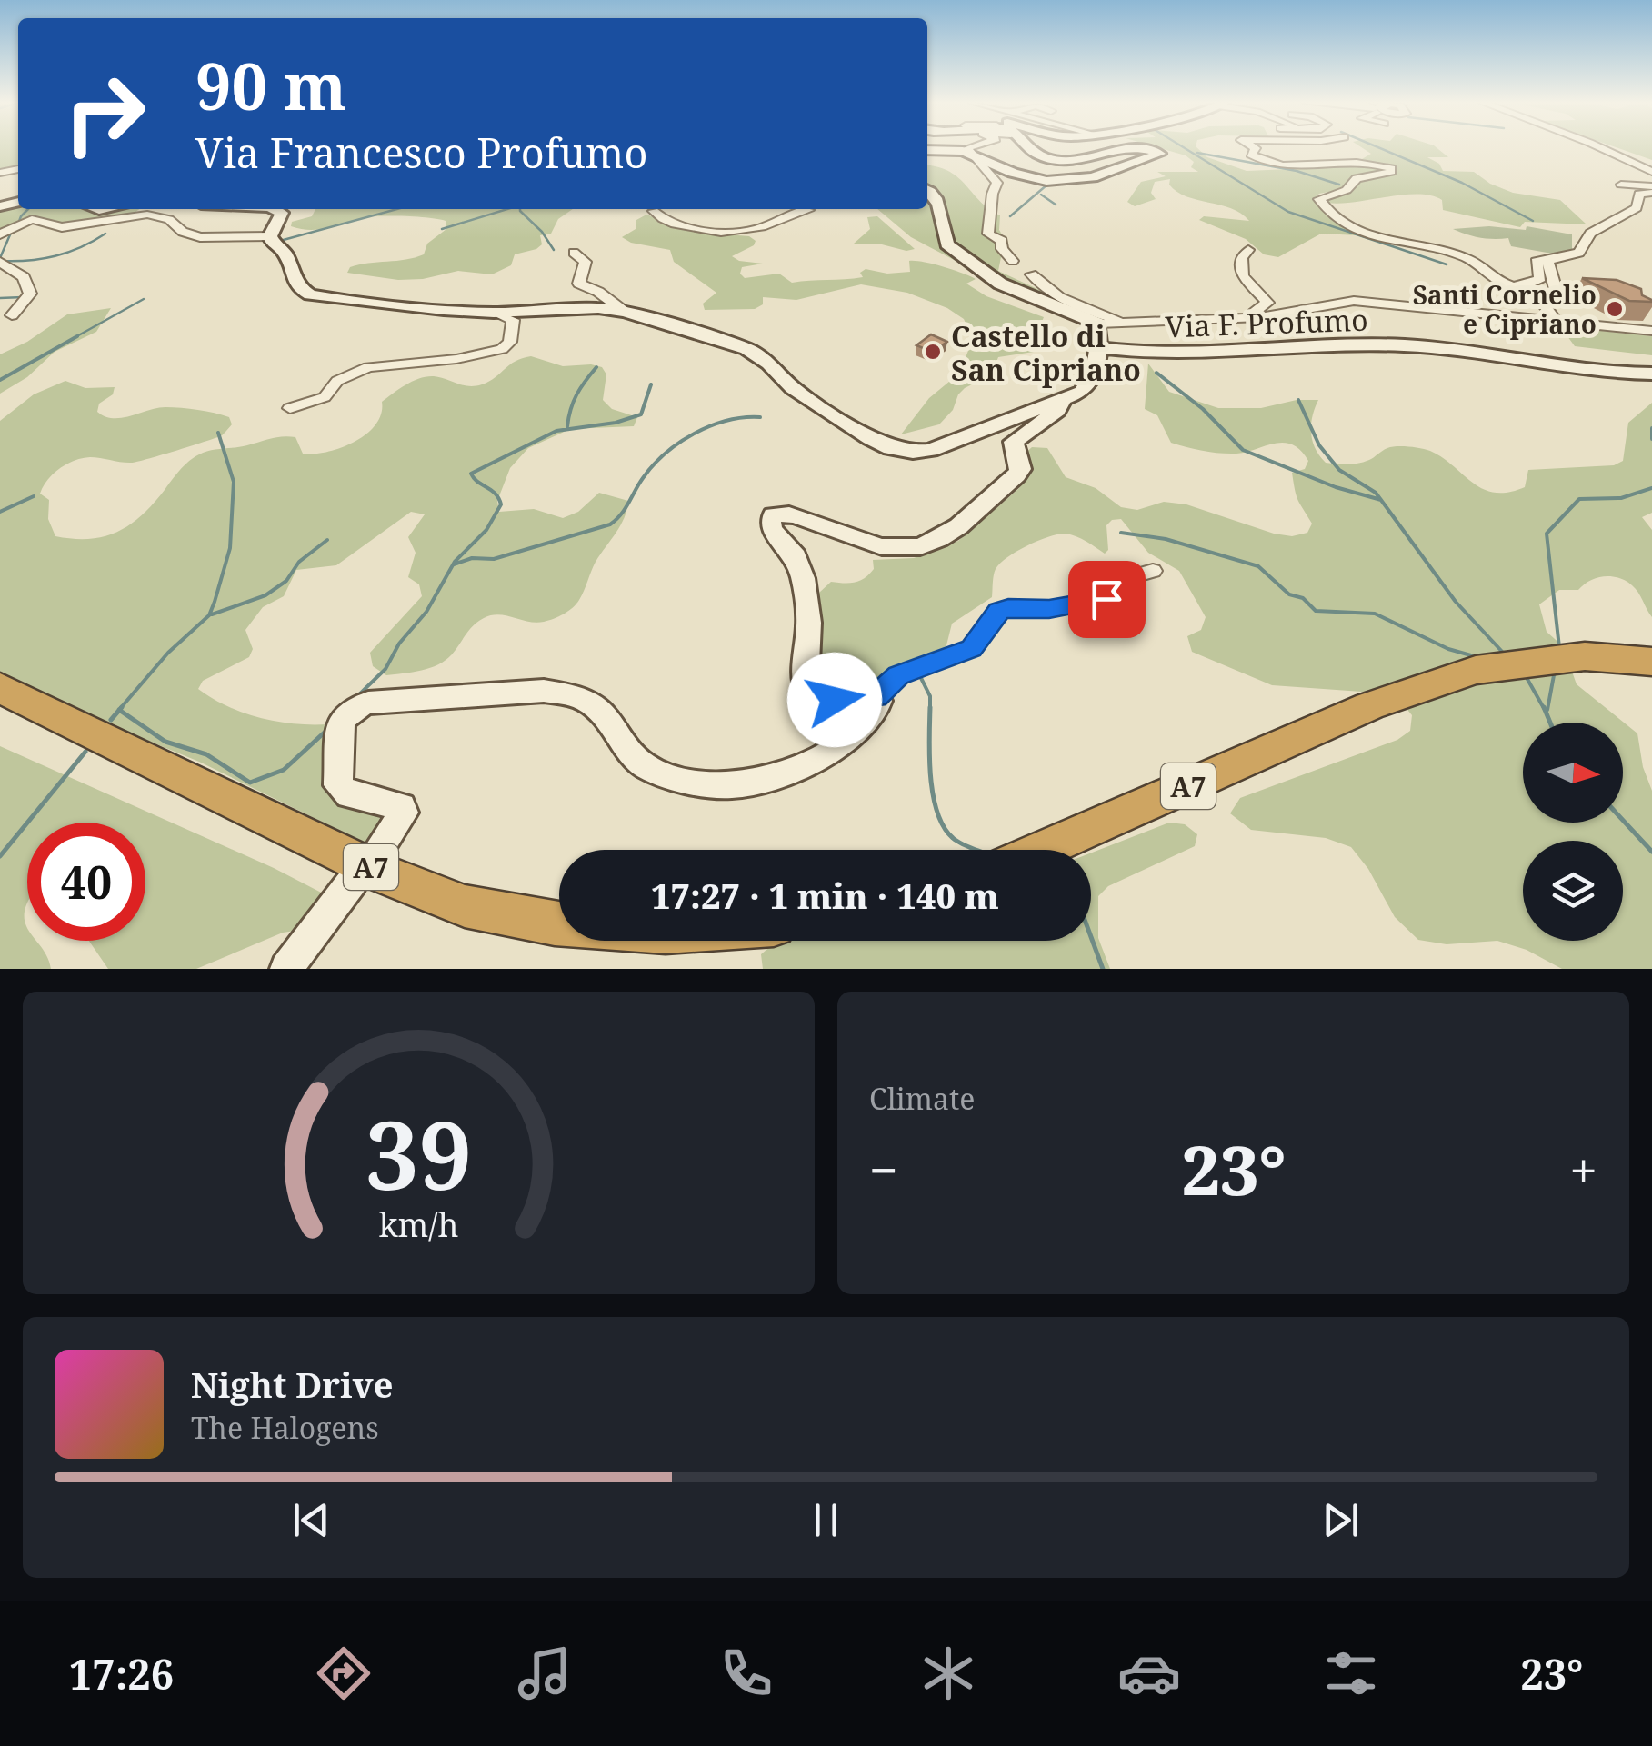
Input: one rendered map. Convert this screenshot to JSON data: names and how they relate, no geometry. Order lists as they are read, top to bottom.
{
  "streets": {
    "highway": ["A7"],
    "street": ["Via F. Profumo"]
  },
  "places": ["Santi Cornelio e Cipriano", "Castello di San Cipriano"],
  "north": "right",
  "page": {
    "turn": ["90 m", "Via Francesco Profumo"],
    "limit": "40",
    "trip": "17:27 · 1 min · 140 m",
    "tile": "Climate",
    "heat": ["−", "23°", "+"],
    "song": ["Night Drive", "The Halogens"],
    "tabs": ["17:26", "23°"],
    "gauge": ["39", "km/h"]
  }
}
